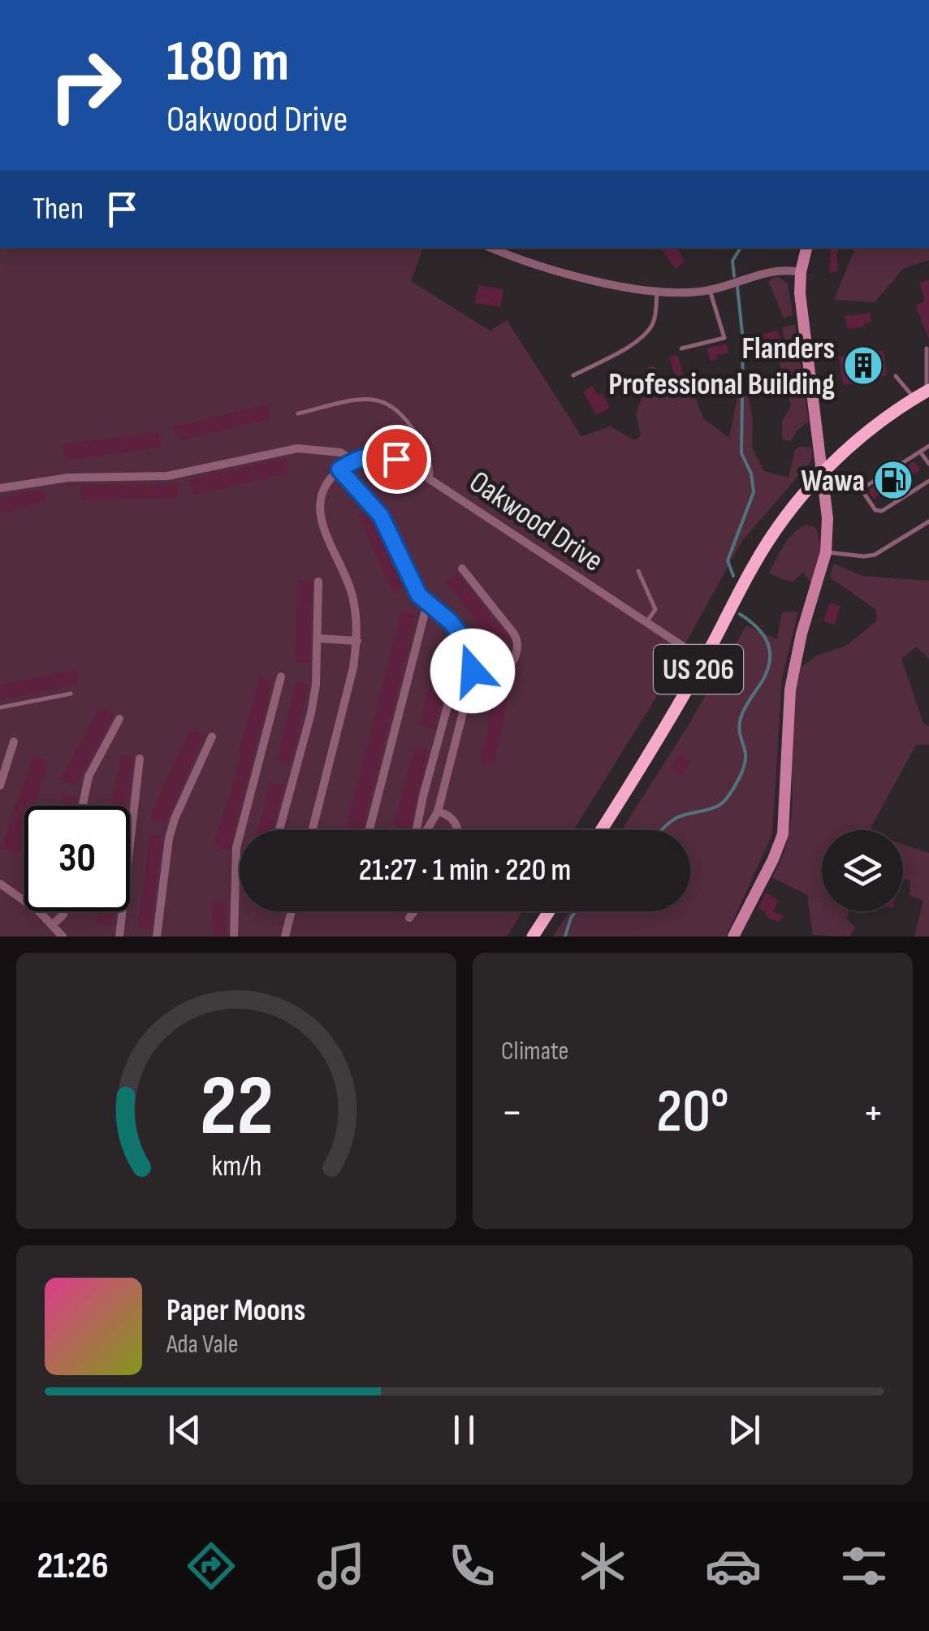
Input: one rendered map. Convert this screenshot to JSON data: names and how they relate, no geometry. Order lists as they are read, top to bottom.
{
  "streets": {
    "highway": ["US 206"],
    "street": ["Oakwood Drive"]
  },
  "crossings": [
    ["Oakwood Drive", "US 206"]
  ],
  "places": {
    "building": ["Flanders Professional Building"],
    "fuel station": ["Wawa"]
  },
  "page": {
    "turn": ["180 m", "Oakwood Drive"],
    "then": "Then",
    "limit": "30",
    "trip": "21:27 · 1 min · 220 m",
    "tile": "Climate",
    "heat": ["−", "20°", "+"],
    "song": ["Paper Moons", "Ada Vale"],
    "tabs": "21:26",
    "gauge": ["22", "km/h"]
  }
}
